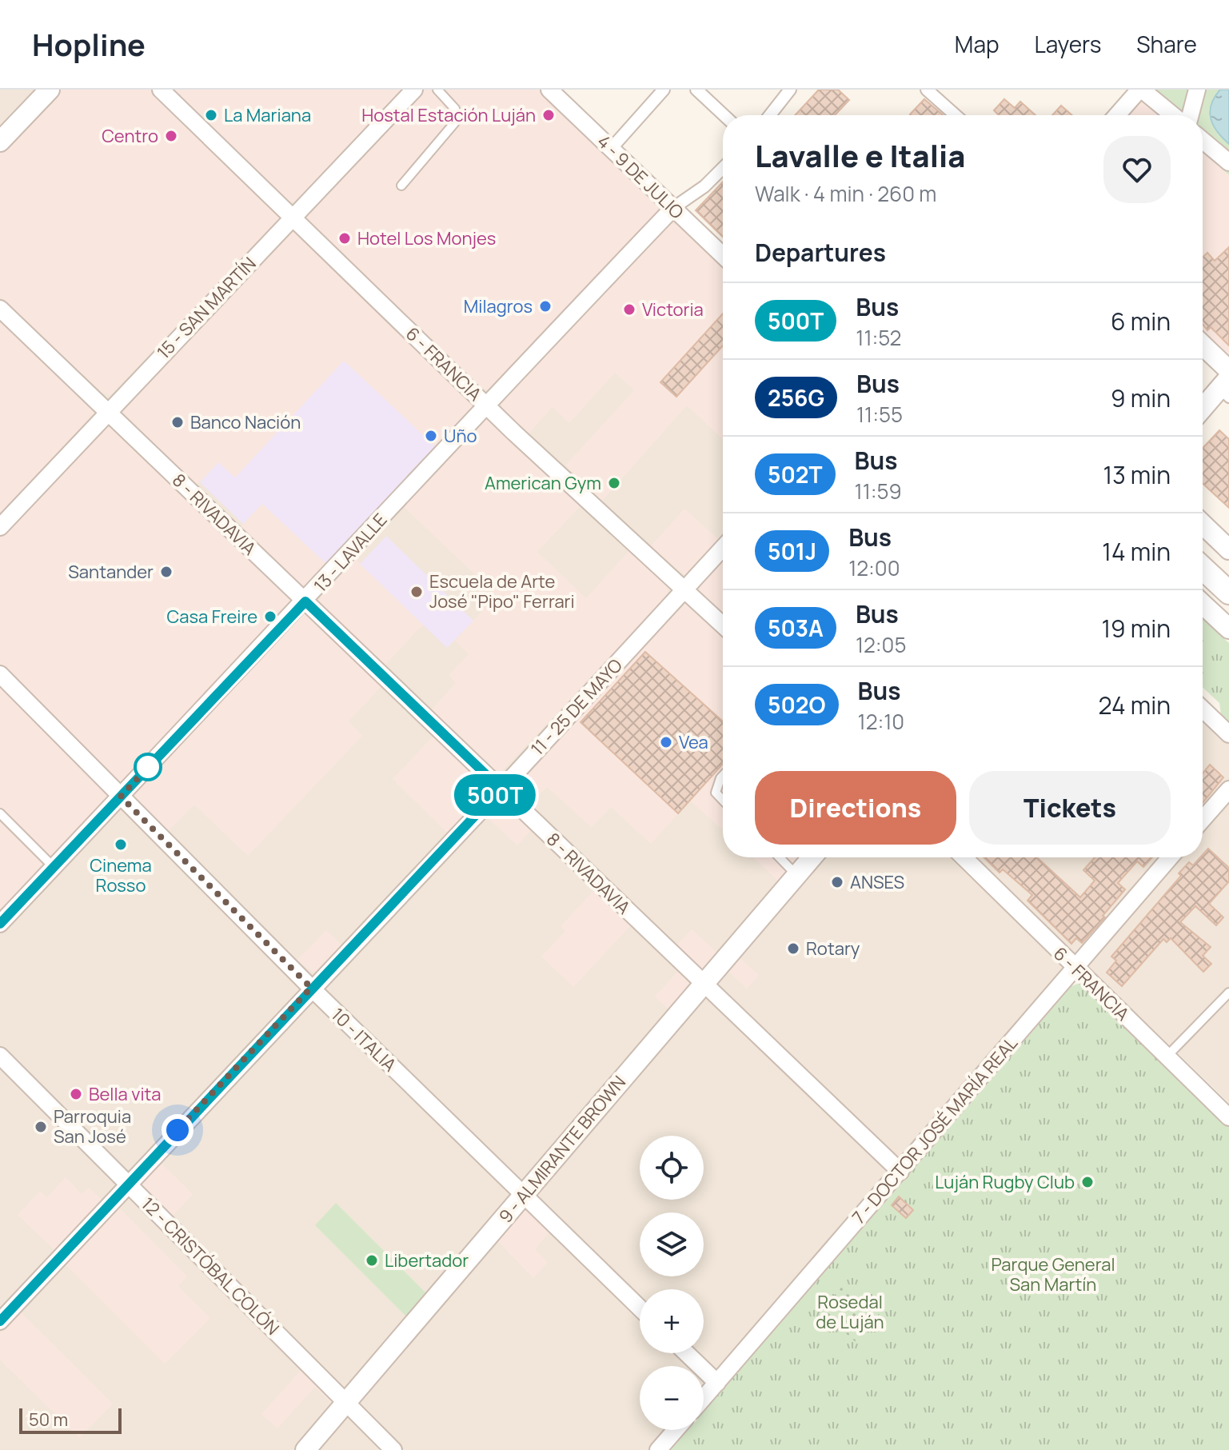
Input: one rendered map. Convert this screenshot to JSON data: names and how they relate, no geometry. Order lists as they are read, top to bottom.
{
  "streets": {
    "street": [
      "4 - 9 DE JULIO",
      "15 - SAN MARTÍN",
      "6 - FRANCIA",
      "8 - RIVADAVIA",
      "13 - LAVALLE",
      "11 - 25 DE MAYO",
      "10 - ITALIA",
      "7 - DOCTOR JOSÉ MARÍA REAL",
      "9 - ALMIRANTE BROWN",
      "12 - CRISTÓBAL COLÓN"
    ]
  },
  "crossings": [
    ["4 - 9 DE JULIO", "13 - LAVALLE"],
    ["15 - SAN MARTÍN", "6 - FRANCIA"],
    ["15 - SAN MARTÍN", "8 - RIVADAVIA"],
    ["6 - FRANCIA", "13 - LAVALLE"],
    ["6 - FRANCIA", "11 - 25 DE MAYO"],
    ["6 - FRANCIA", "7 - DOCTOR JOSÉ MARÍA REAL"],
    ["8 - RIVADAVIA", "13 - LAVALLE"],
    ["8 - RIVADAVIA", "11 - 25 DE MAYO"],
    ["8 - RIVADAVIA", "7 - DOCTOR JOSÉ MARÍA REAL"],
    ["8 - RIVADAVIA", "9 - ALMIRANTE BROWN"],
    ["13 - LAVALLE", "10 - ITALIA"],
    ["11 - 25 DE MAYO", "10 - ITALIA"],
    ["11 - 25 DE MAYO", "12 - CRISTÓBAL COLÓN"],
    ["10 - ITALIA", "9 - ALMIRANTE BROWN"],
    ["9 - ALMIRANTE BROWN", "12 - CRISTÓBAL COLÓN"]
  ],
  "parks": ["Parque General San Martín", "Rosedal de Luján"],
  "places": [
    "La Mariana",
    "Hostal Estación Luján",
    "Centro",
    "Hotel Los Monjes",
    "Milagros",
    "Victoria",
    "Banco Nación",
    "Uño",
    "American Gym",
    "Santander",
    "Escuela de Arte José \"Pipo\" Ferrari",
    "Casa Freire",
    "Vea",
    "Cinema Rosso",
    "ANSES",
    "Rotary",
    "Bella vita",
    "Parroquia San José",
    "Luján Rugby Club",
    "Libertador"
  ],
  "lines": ["bus line 500T"],
  "scale_bar": "50 m",
  "page": {
    "header": "Hopline",
    "nav": ["Map", "Layers", "Share"],
    "on_map": "500T",
    "heading": [
      ["Lavalle e Italia", "Walk · 4 min · 260 m"],
      "Departures"
    ],
    "list": [
      {
        "mark": "500T",
        "name": "Bus",
        "note": "11:52",
        "value": "6 min"
      },
      {
        "mark": "256G",
        "name": "Bus",
        "note": "11:55",
        "value": "9 min"
      },
      {
        "mark": "502T",
        "name": "Bus",
        "note": "11:59",
        "value": "13 min"
      },
      {
        "mark": "501J",
        "name": "Bus",
        "note": "12:00",
        "value": "14 min"
      },
      {
        "mark": "503A",
        "name": "Bus",
        "note": "12:05",
        "value": "19 min"
      },
      {
        "mark": "502O",
        "name": "Bus",
        "note": "12:10",
        "value": "24 min"
      }
    ],
    "buttons": ["Directions", "Tickets"],
    "map_buttons": ["+", "−"],
    "scale": "50 m"
  }
}
